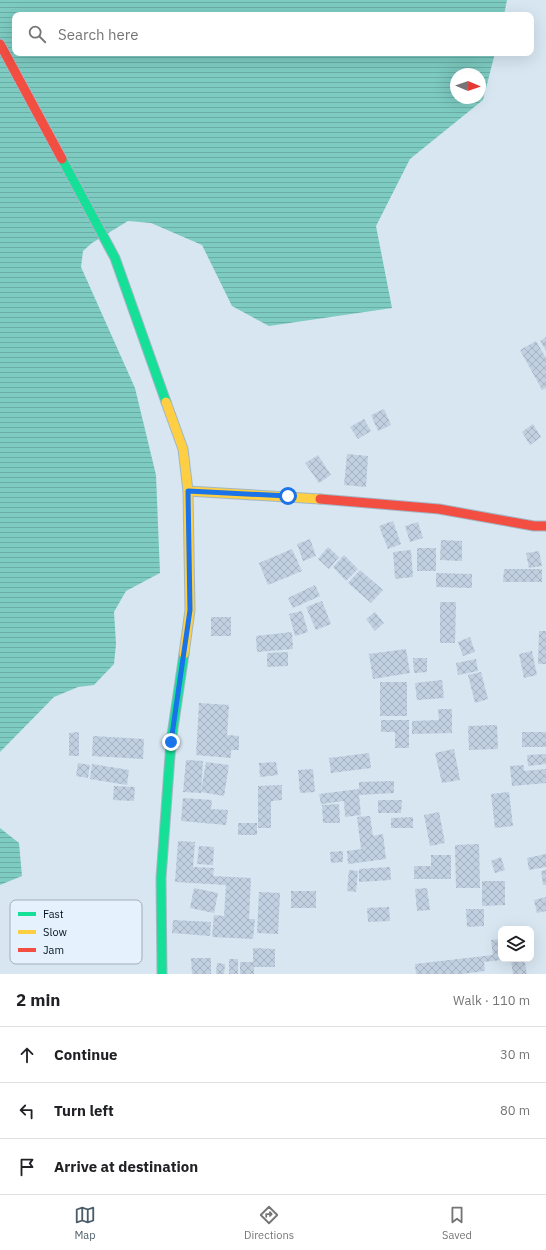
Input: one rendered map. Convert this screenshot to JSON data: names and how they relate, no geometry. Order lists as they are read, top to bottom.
{
  "legend": ["Fast", "Slow", "Jam"],
  "north": "right",
  "page": {
    "search": "Search here",
    "heading": ["2 min", "Walk · 110 m"],
    "list": [
      ["Continue", "30 m"],
      ["Turn left", "80 m"],
      "Arrive at destination"
    ],
    "nav": ["Map", "Directions", "Saved"]
  }
}
